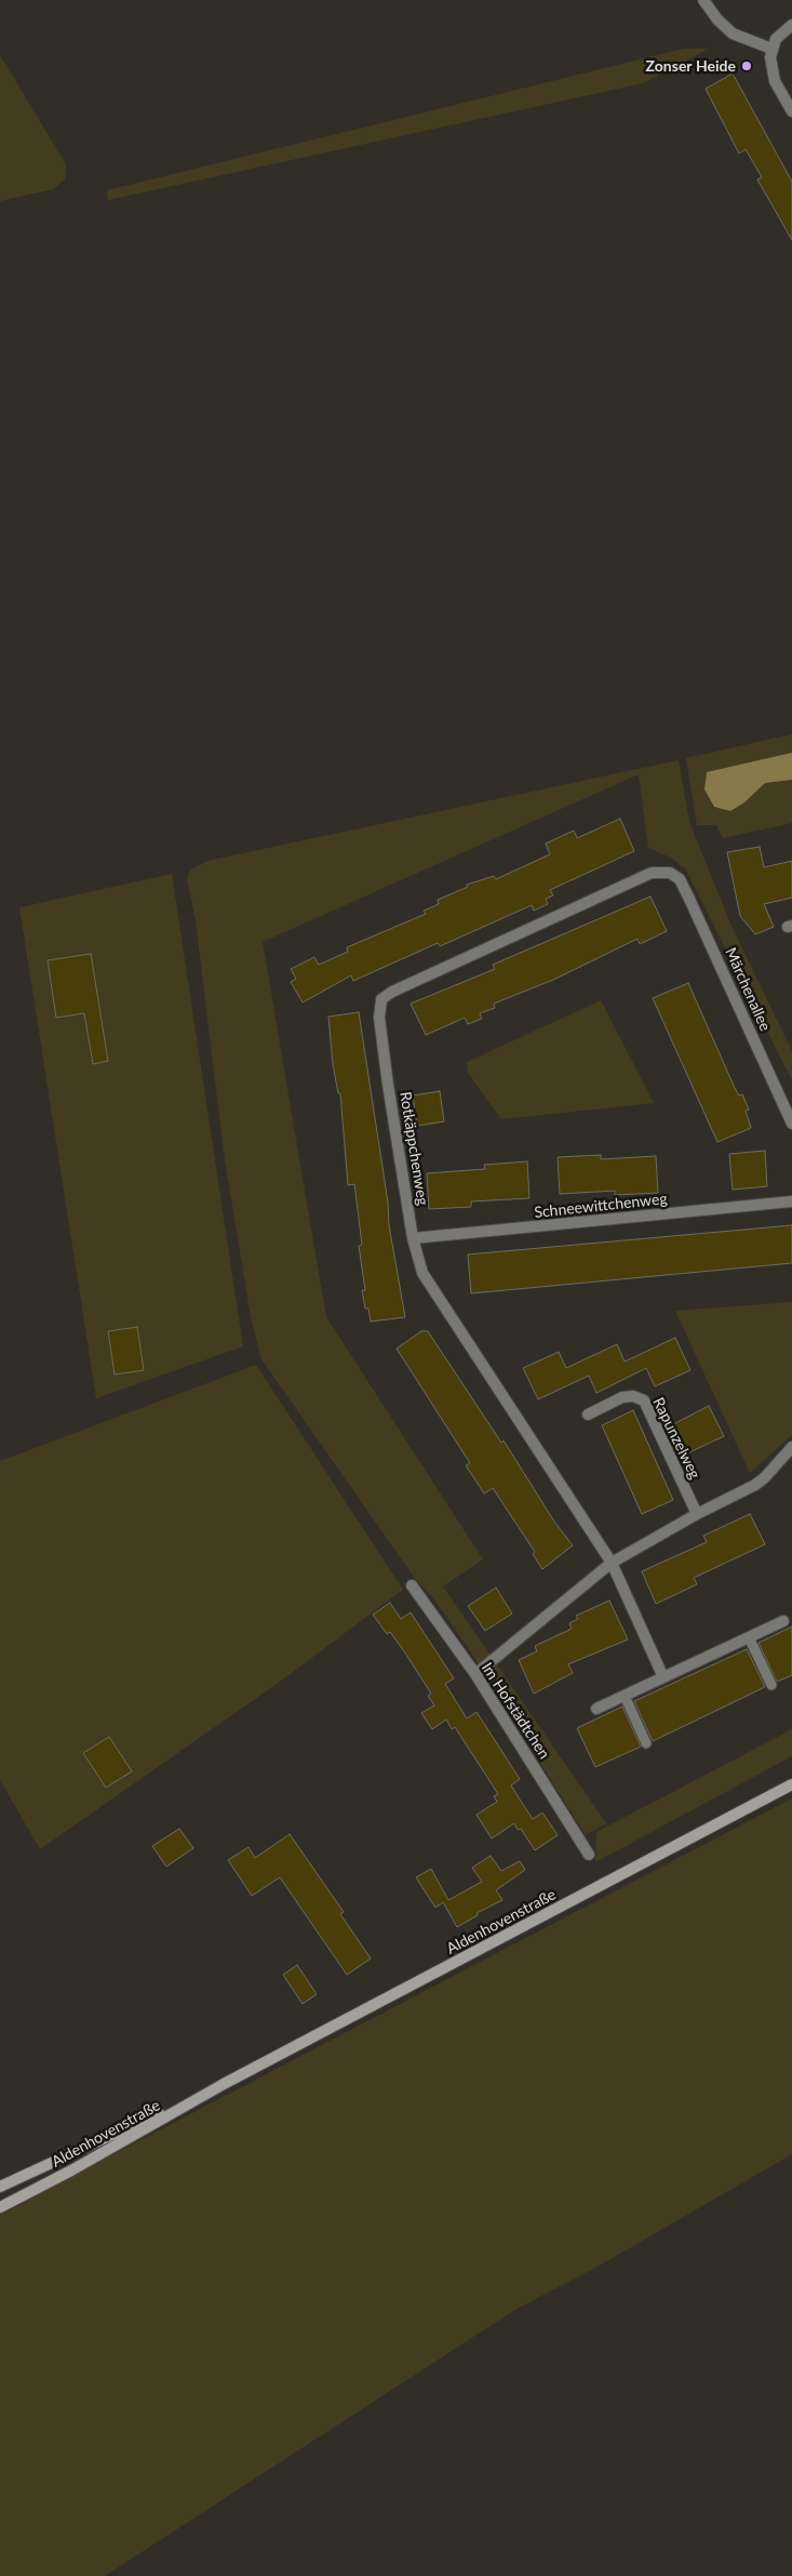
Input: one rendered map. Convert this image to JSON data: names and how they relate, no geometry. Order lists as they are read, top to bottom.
{
  "streets": {
    "street": [
      "Märchenallee",
      "Rotkäppchenweg",
      "Schneewittchenweg",
      "Rapunzelweg",
      "Im Hofstädtchen",
      "Aldenhovenstraße"
    ]
  },
  "crossings": [
    ["Märchenallee", "Rotkäppchenweg"],
    ["Rotkäppchenweg", "Schneewittchenweg"]
  ],
  "places": ["Zonser Heide"]
}
